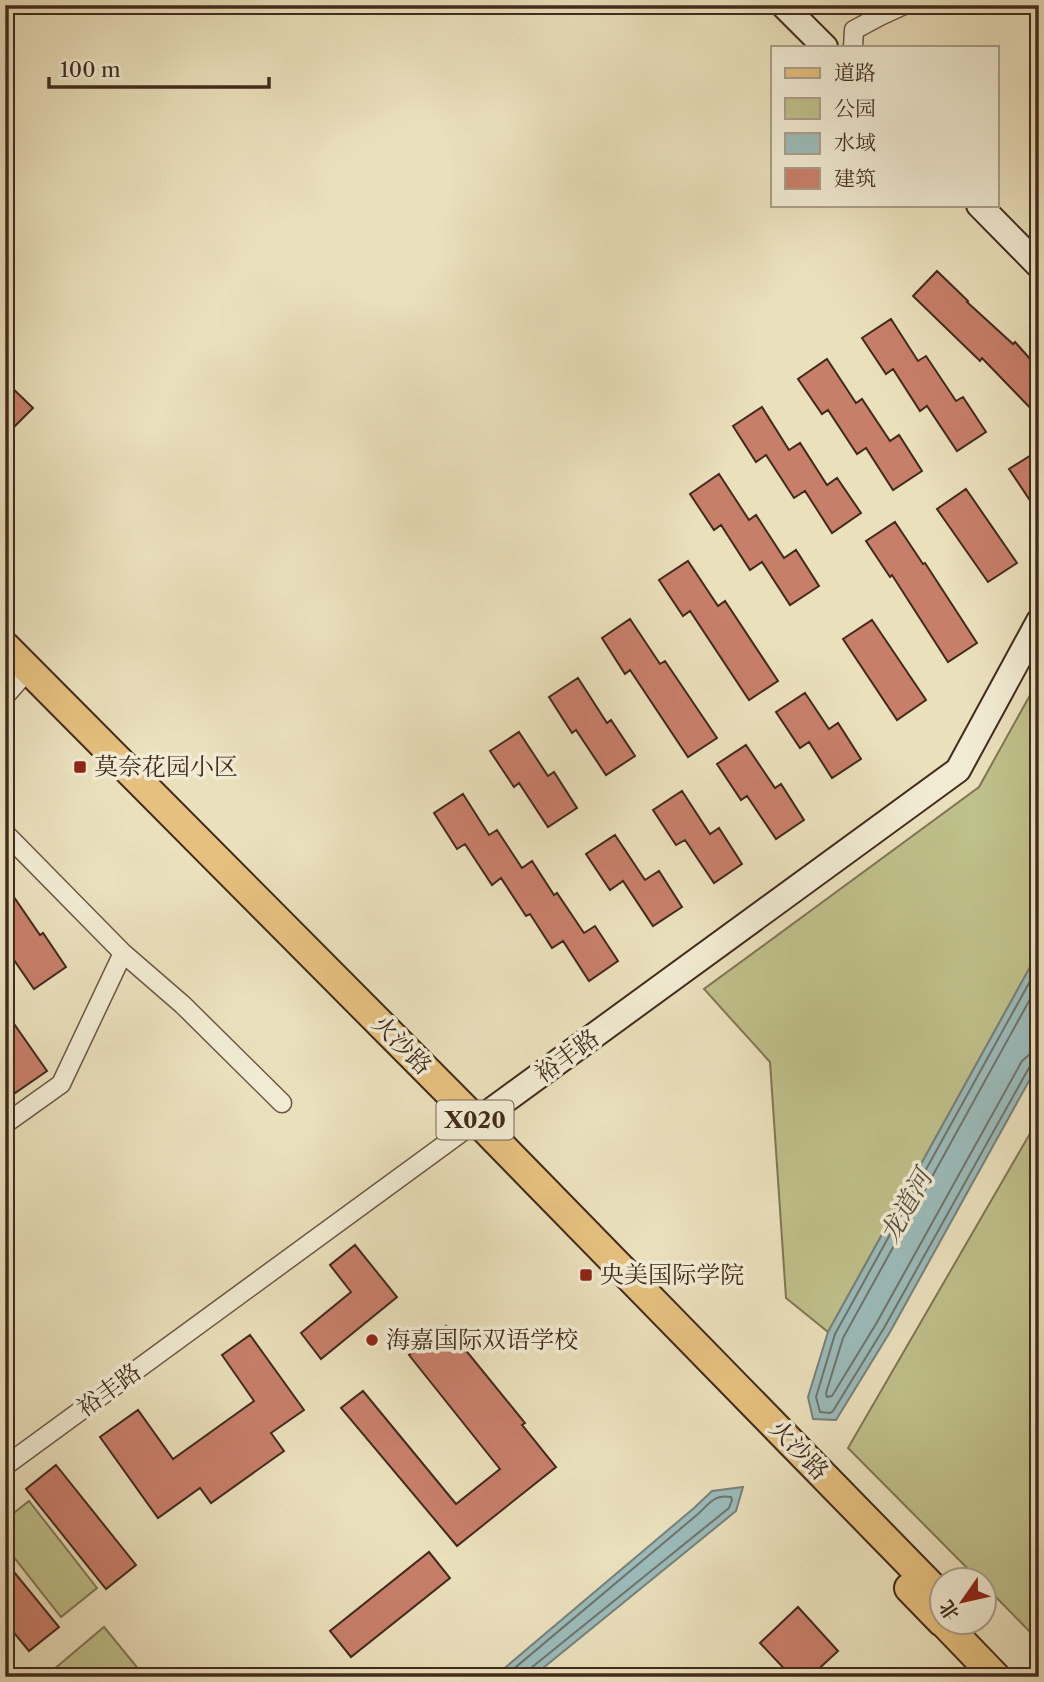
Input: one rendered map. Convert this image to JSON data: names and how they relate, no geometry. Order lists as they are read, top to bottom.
{
  "streets": {
    "main road": ["火沙路", "X020"],
    "street": ["裕丰路"]
  },
  "crossings": [
    ["火沙路", "裕丰路"]
  ],
  "water": ["龙道河"],
  "places": {
    "transit": ["莫奈花园小区", "央美国际学院"],
    "other": ["海嘉国际双语学校"]
  },
  "legend": [
    "道路",
    "公园",
    "水域",
    "建筑"
  ],
  "scale_bar": "100 m",
  "north": "bottom left"
}
